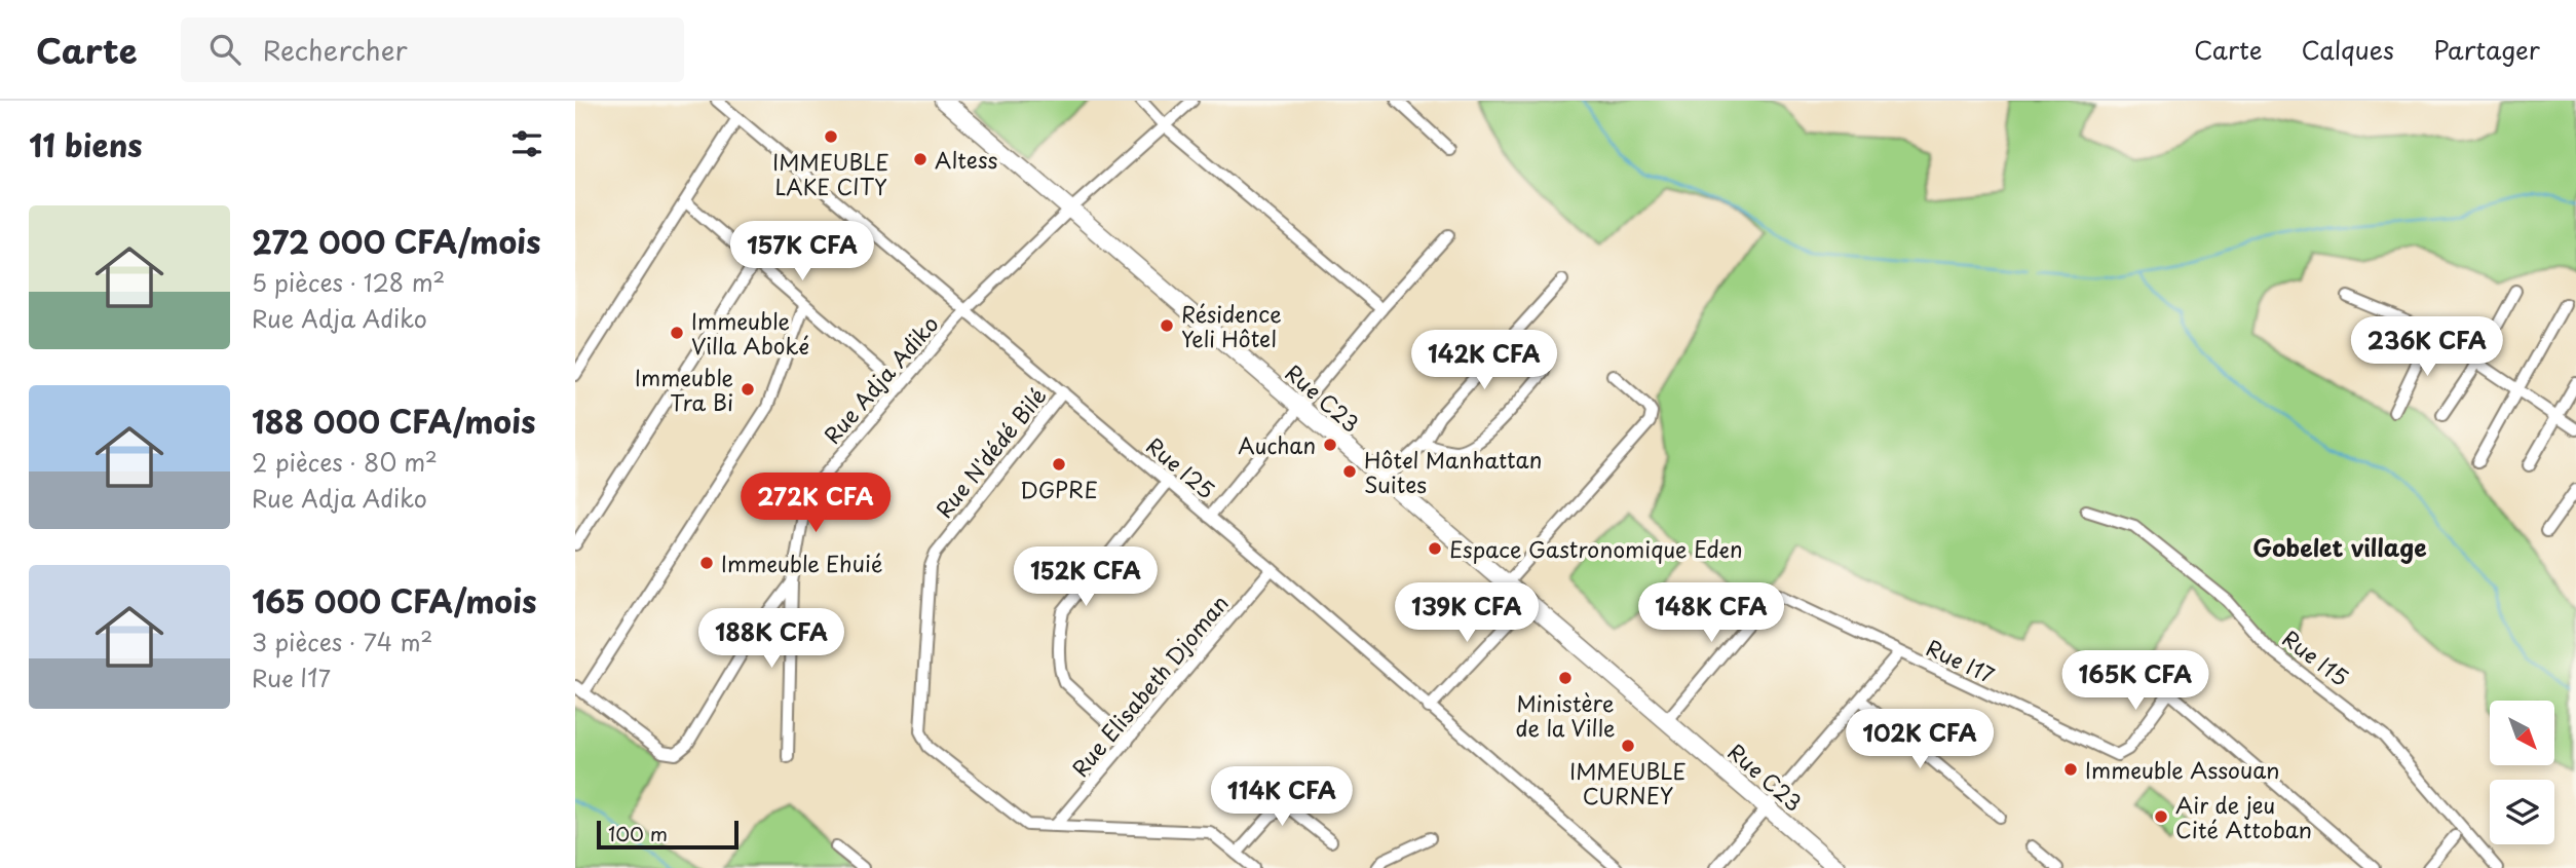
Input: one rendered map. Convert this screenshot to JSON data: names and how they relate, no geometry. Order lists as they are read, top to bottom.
{
  "streets": {
    "street": [
      "Rue Adja Adiko",
      "Rue C23",
      "Rue N'dédé Bilé",
      "Rue I25",
      "Rue I15",
      "Rue I17",
      "Rue Elisabeth Djoman"
    ]
  },
  "crossings": [
    ["Rue Adja Adiko", "Rue C23"],
    ["Rue Adja Adiko", "Rue I25"],
    ["Rue C23", "Rue I17"],
    ["Rue N'dédé Bilé", "Rue I25"],
    ["Rue N'dédé Bilé", "Rue Elisabeth Djoman"],
    ["Rue I25", "Rue Elisabeth Djoman"]
  ],
  "districts": ["Gobelet village"],
  "places": [
    "IMMEUBLE LAKE CITY",
    "Altess",
    "Résidence Yeli Hôtel",
    "Immeuble Villa Aboké",
    "Immeuble Tra Bi",
    "Auchan",
    "DGPRE",
    "Hôtel Manhattan Suites",
    "Espace Gastronomique Eden",
    "Immeuble Ehuié",
    "Ministère de la Ville",
    "IMMEUBLE CURNEY",
    "Immeuble Assouan",
    "Air de jeu Cité Attoban"
  ],
  "scale_bar": "100 m",
  "north": "bottom right",
  "page": {
    "header": "Carte",
    "search": "Rechercher",
    "nav": ["Carte", "Calques", "Partager"],
    "heading": "11 biens",
    "list": [
      {
        "name": "272 000 CFA/mois",
        "note": "5 pièces · 128 m² · Rue Adja Adiko"
      },
      {
        "name": "188 000 CFA/mois",
        "note": "2 pièces · 80 m² · Rue Adja Adiko"
      },
      {
        "name": "165 000 CFA/mois",
        "note": "3 pièces · 74 m² · Rue I17"
      }
    ],
    "price": [
      "157K CFA",
      "236K CFA",
      "142K CFA",
      "272K CFA",
      "152K CFA",
      "139K CFA",
      "148K CFA",
      "188K CFA",
      "165K CFA",
      "102K CFA",
      "114K CFA"
    ],
    "scale": "100 m"
  }
}
